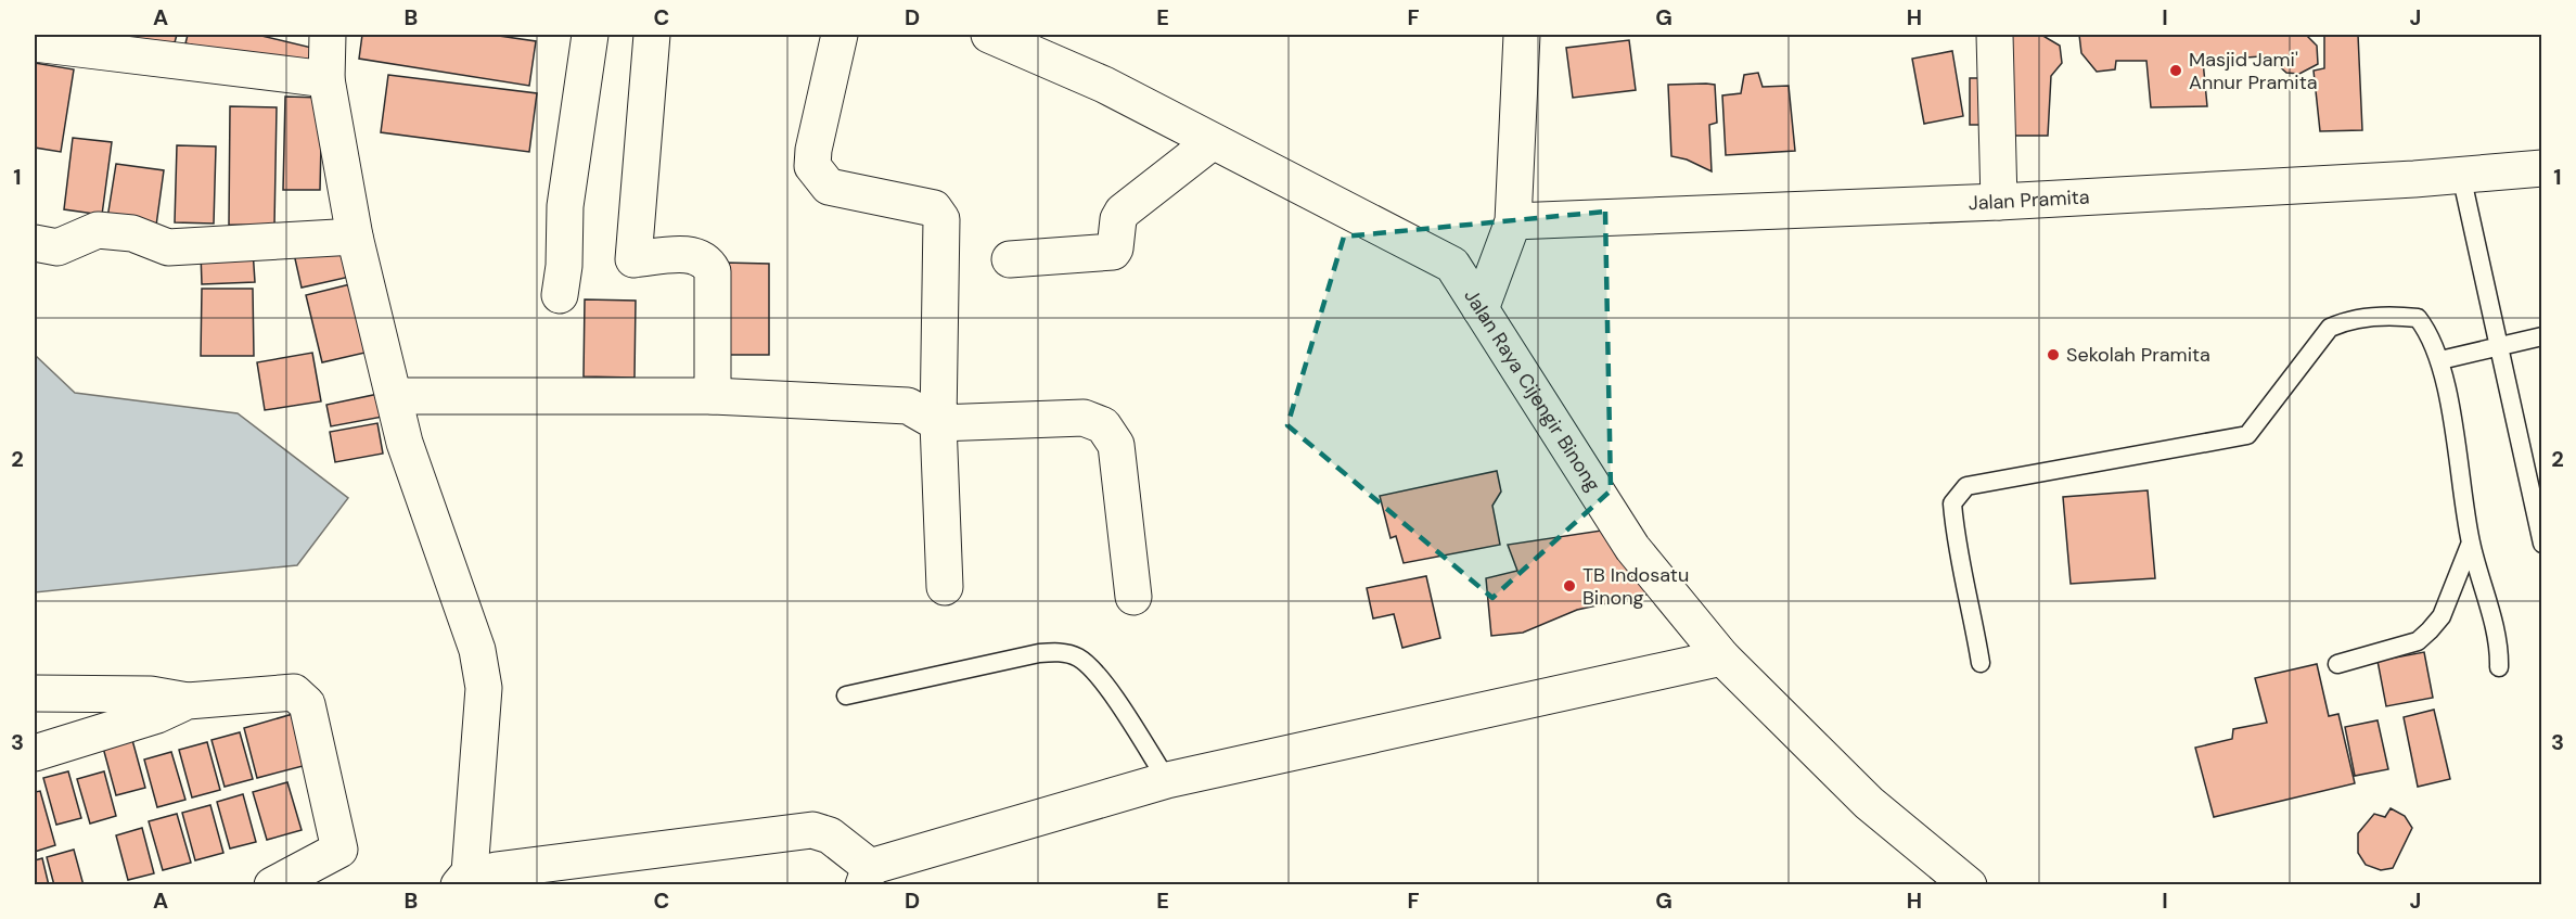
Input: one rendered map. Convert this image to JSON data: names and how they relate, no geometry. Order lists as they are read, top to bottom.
{
  "streets": {
    "street": ["Jalan Pramita", "Jalan Raya Cijengir Binong"]
  },
  "places": ["Masjid Jami' Annur Pramita", "Sekolah Pramita", "TB Indosatu Binong"],
  "grid": {
    "columns": [
      "A",
      "B",
      "C",
      "D",
      "E",
      "F",
      "G",
      "H",
      "I",
      "J"
    ],
    "rows": ["1", "2", "3"]
  }
}
